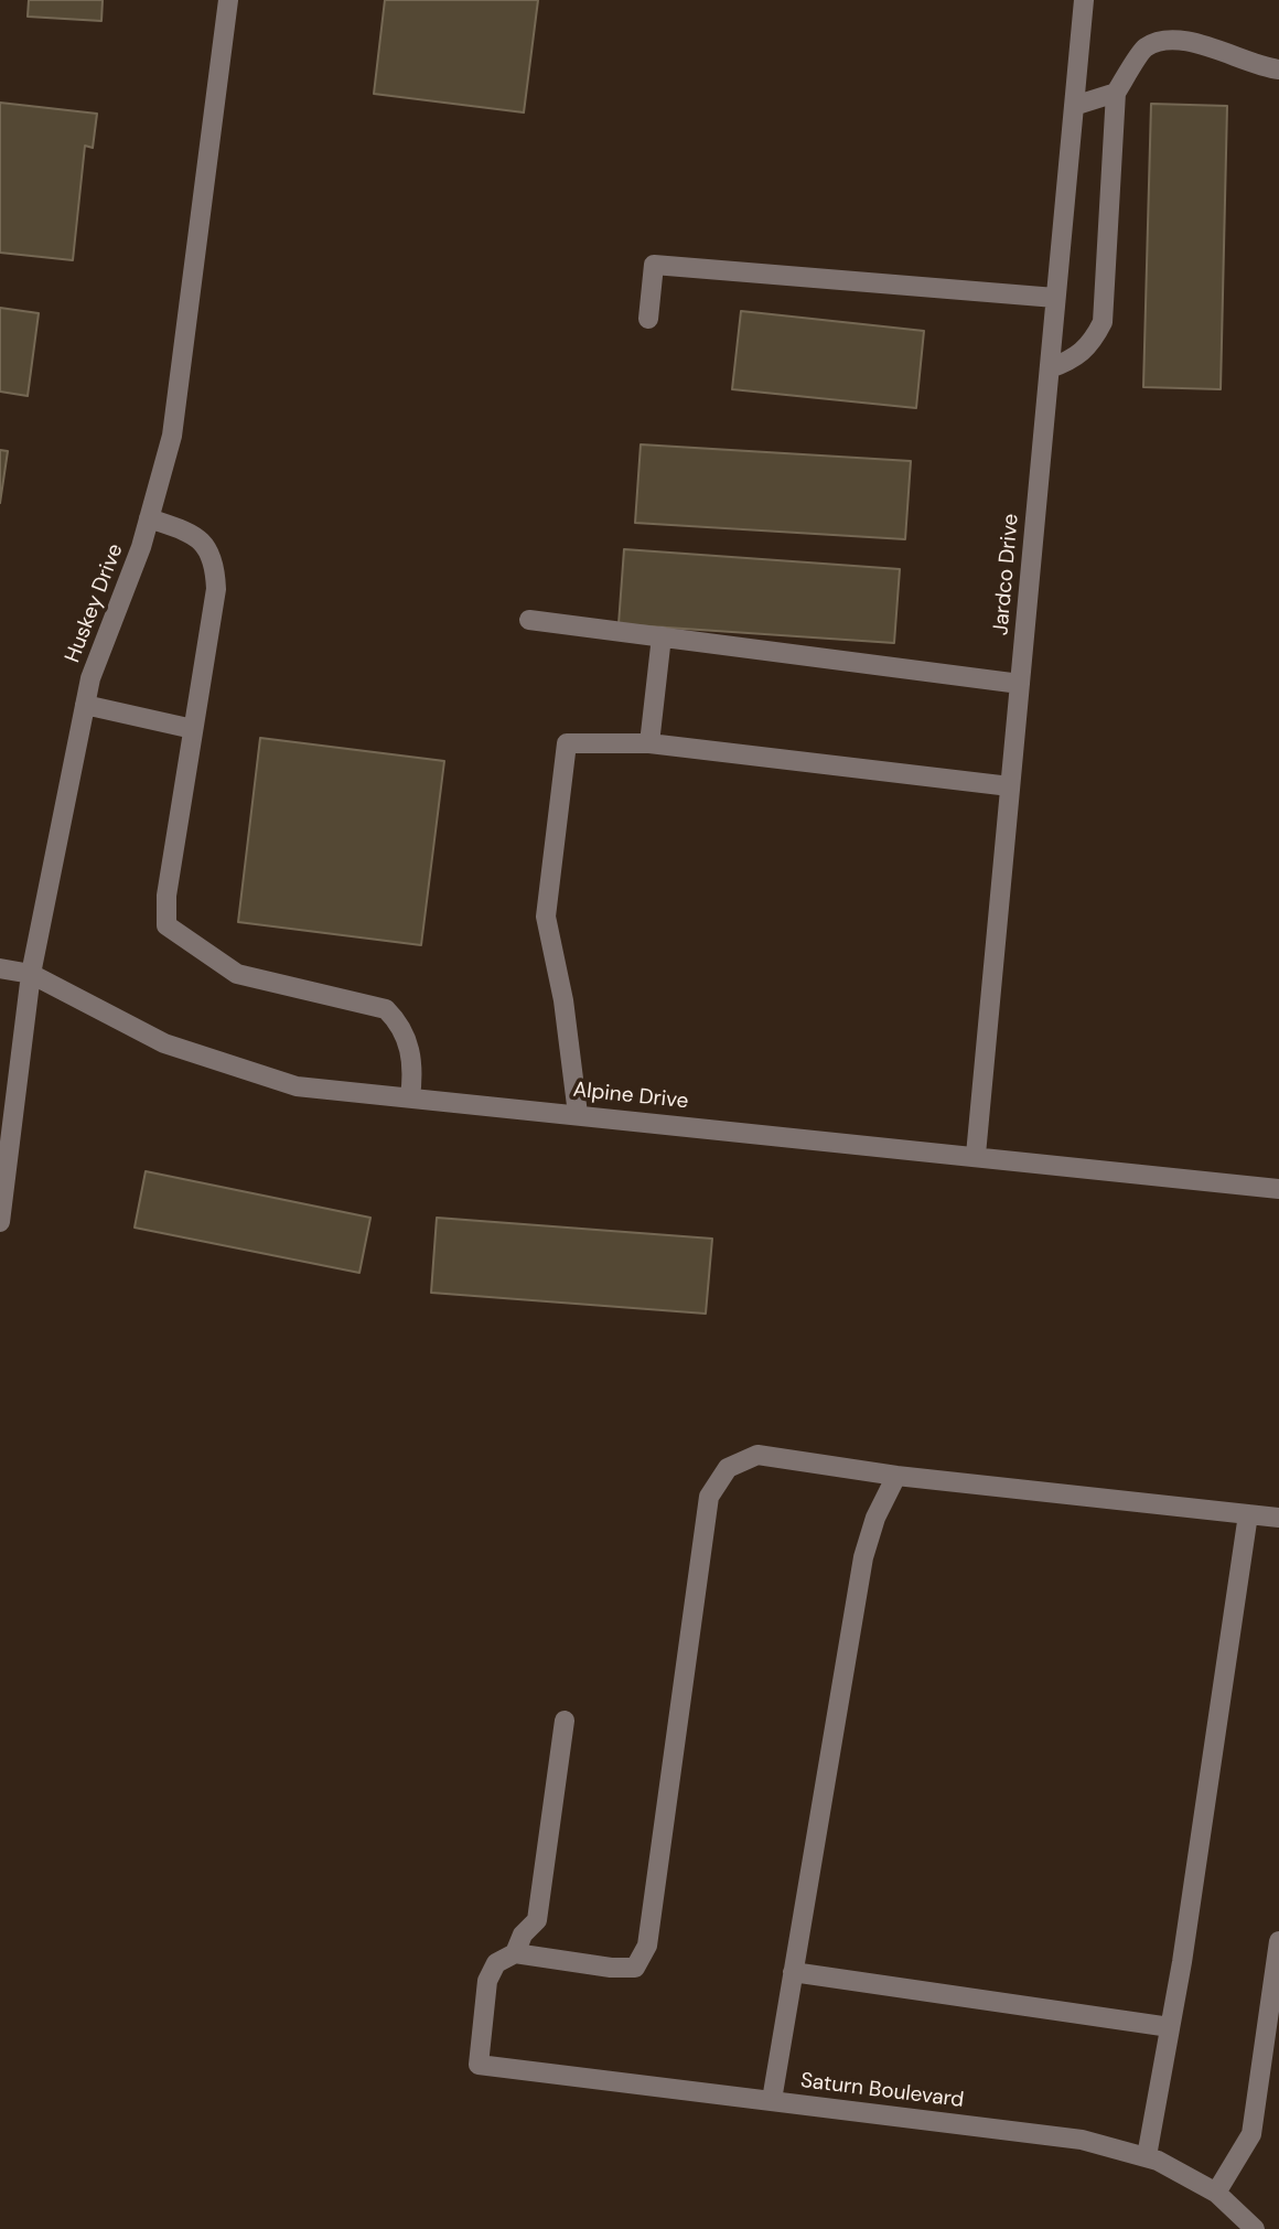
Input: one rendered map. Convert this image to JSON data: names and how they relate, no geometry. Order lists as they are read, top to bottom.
{
  "streets": {
    "street": [
      "Jardco Drive",
      "Huskey Drive",
      "Alpine Drive",
      "Saturn Boulevard"
    ]
  },
  "crossings": [
    ["Jardco Drive", "Alpine Drive"],
    ["Huskey Drive", "Alpine Drive"]
  ]
}
